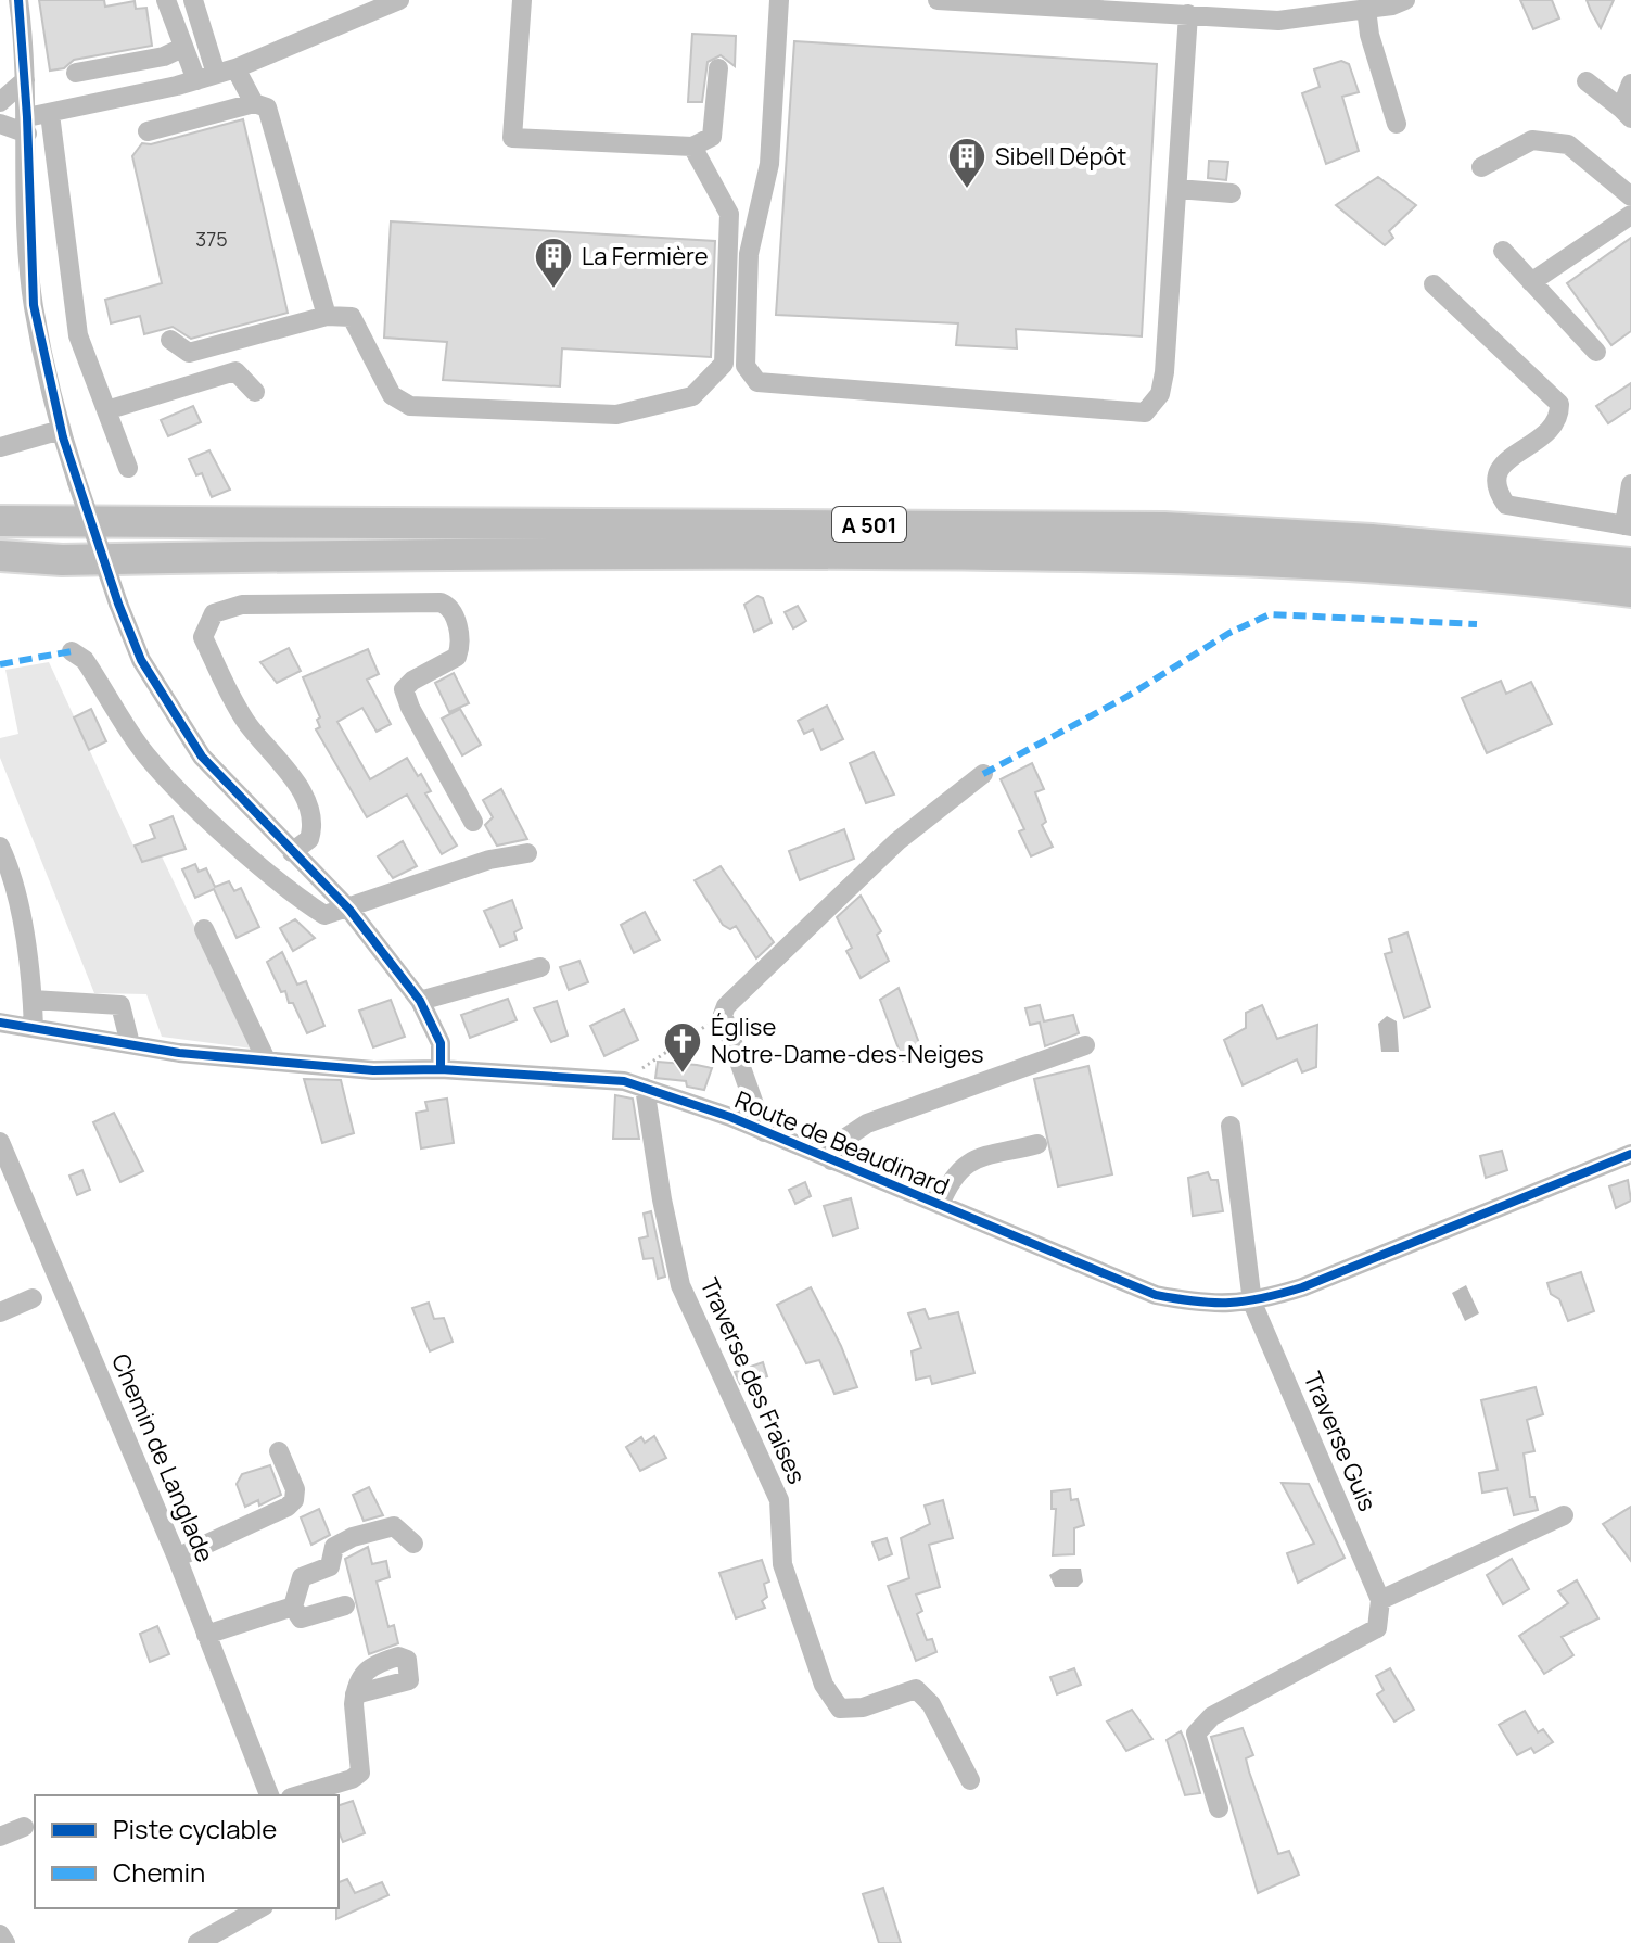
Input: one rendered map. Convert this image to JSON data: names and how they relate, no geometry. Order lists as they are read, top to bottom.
{
  "streets": {
    "highway": ["A 501"],
    "street": [
      "Route de Beaudinard",
      "Traverse des Fraises",
      "Traverse Guis",
      "Chemin de Langlade"
    ]
  },
  "crossings": [
    ["Route de Beaudinard", "Traverse des Fraises"],
    ["Route de Beaudinard", "Traverse Guis"]
  ],
  "places": {
    "building": ["Sibell Dépôt", "La Fermière"],
    "church": ["Église Notre-Dame-des-Neiges"]
  },
  "house_numbers": ["375"],
  "legend": ["Piste cyclable", "Chemin"]
}
